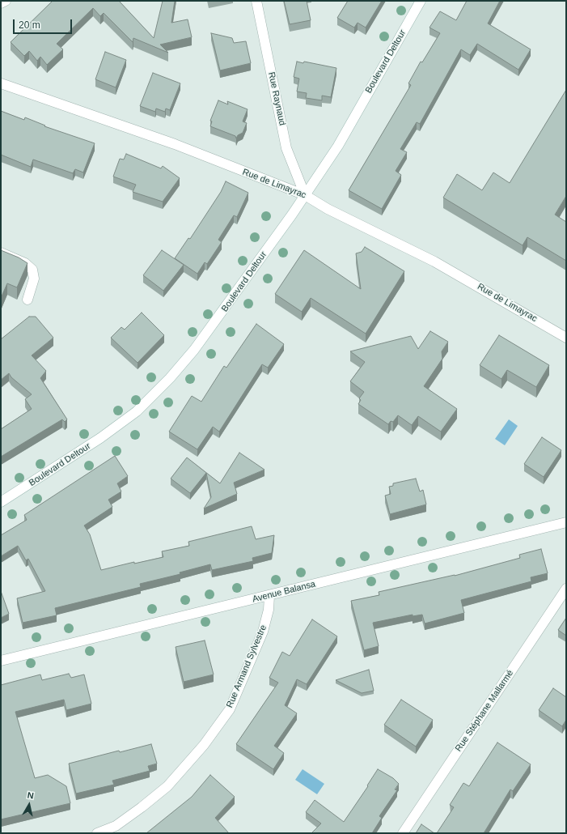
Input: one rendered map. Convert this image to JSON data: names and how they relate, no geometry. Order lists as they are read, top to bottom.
{
  "streets": {
    "street": [
      "Boulevard Deltour",
      "Rue Raynaud",
      "Rue de Limayrac",
      "Avenue Balansa",
      "Rue Armand Sylvestre",
      "Rue Stéphane Mallarmé"
    ]
  },
  "crossings": [
    ["Boulevard Deltour", "Rue Raynaud"],
    ["Boulevard Deltour", "Rue de Limayrac"],
    ["Rue Raynaud", "Rue de Limayrac"],
    ["Avenue Balansa", "Rue Armand Sylvestre"]
  ],
  "scale_bar": "20 m",
  "north": "top"
}
